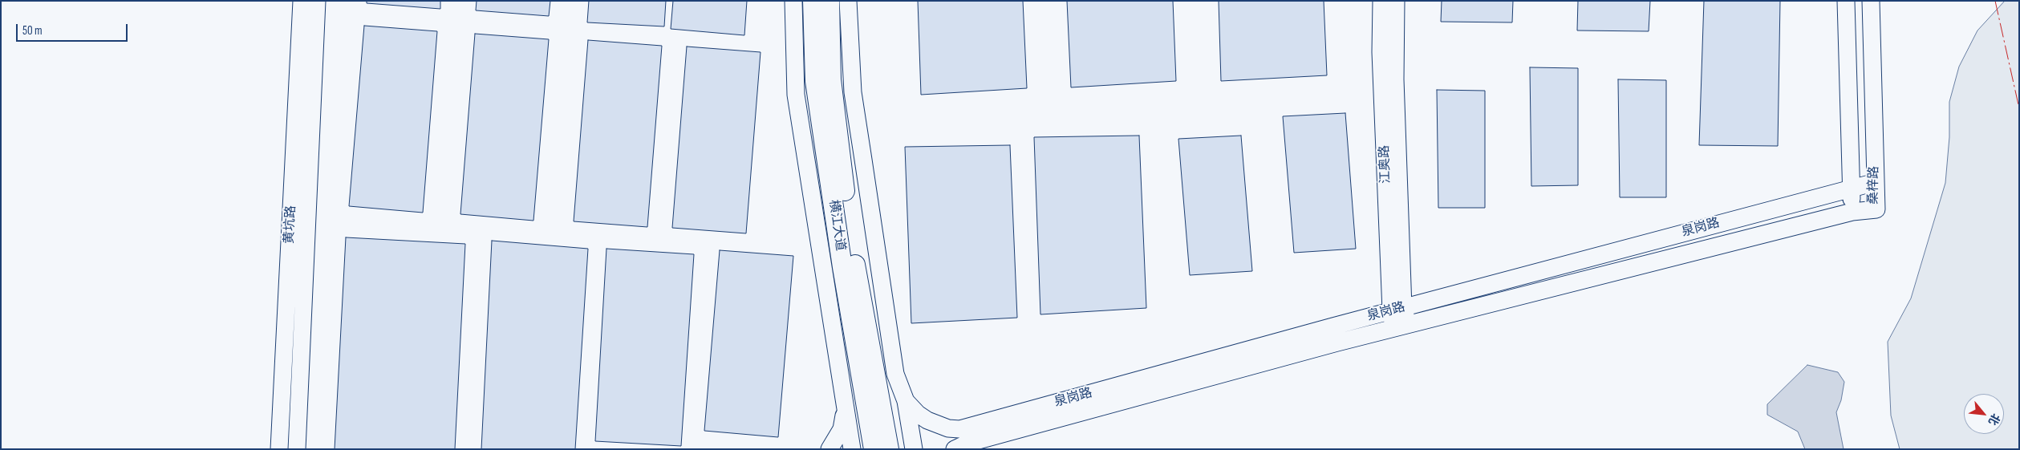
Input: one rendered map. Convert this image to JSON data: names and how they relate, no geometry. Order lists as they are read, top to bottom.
{
  "streets": {
    "main road": ["横江大道"],
    "street": [
      "江奥路",
      "桑梓路",
      "黄坑路",
      "泉岗路"
    ]
  },
  "crossings": [
    ["江奥路", "泉岗路"],
    ["桑梓路", "泉岗路"]
  ],
  "scale_bar": "50 m",
  "north": "bottom right"
}
